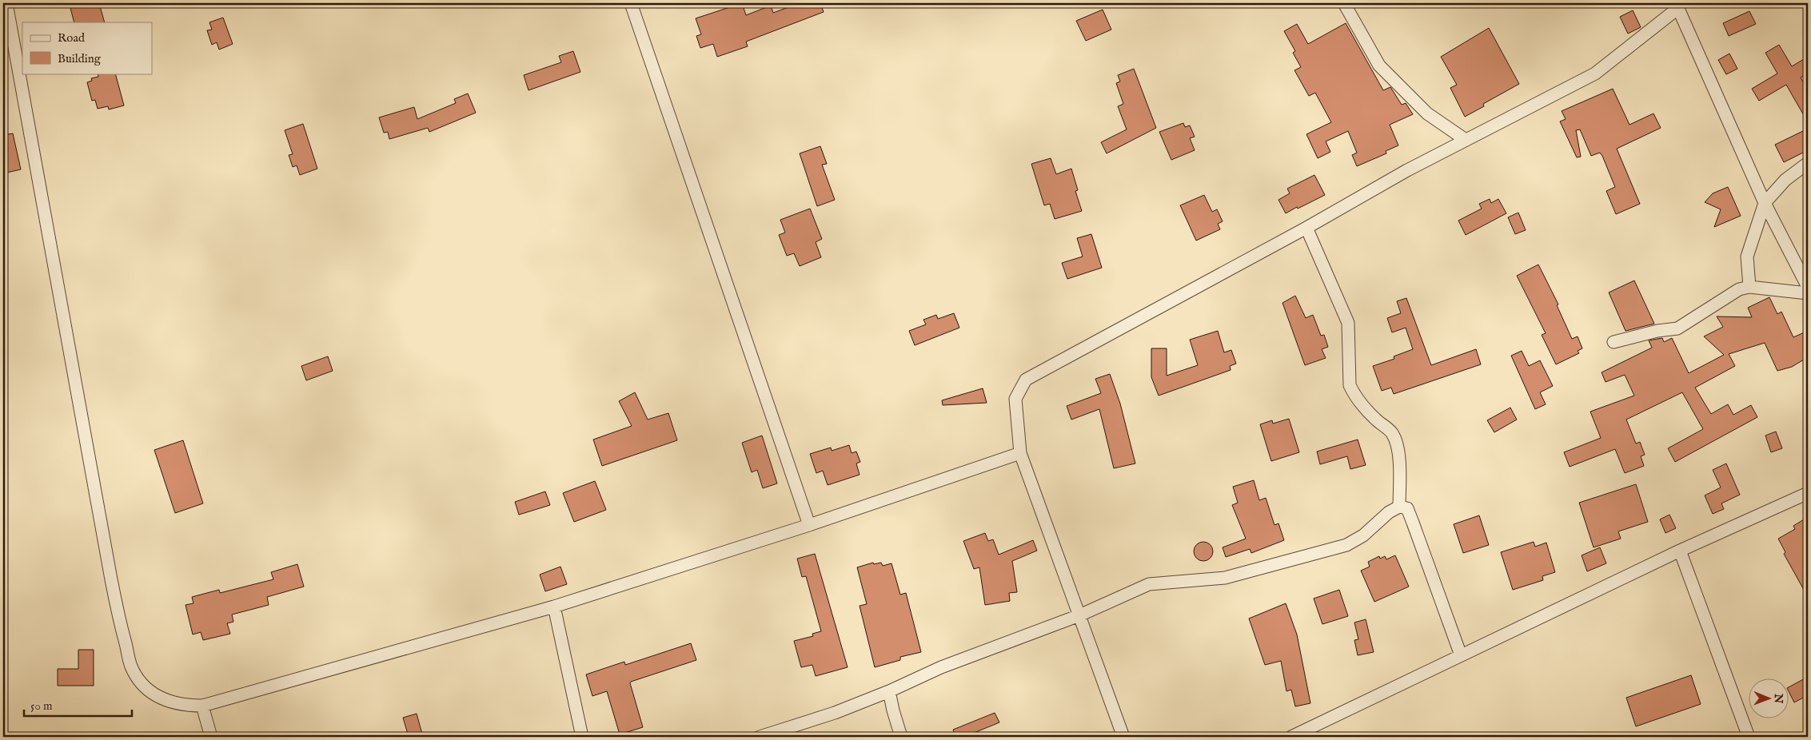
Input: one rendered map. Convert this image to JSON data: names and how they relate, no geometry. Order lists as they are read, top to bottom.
{
  "legend": ["Road", "Building"],
  "scale_bar": "50 m",
  "north": "right"
}
